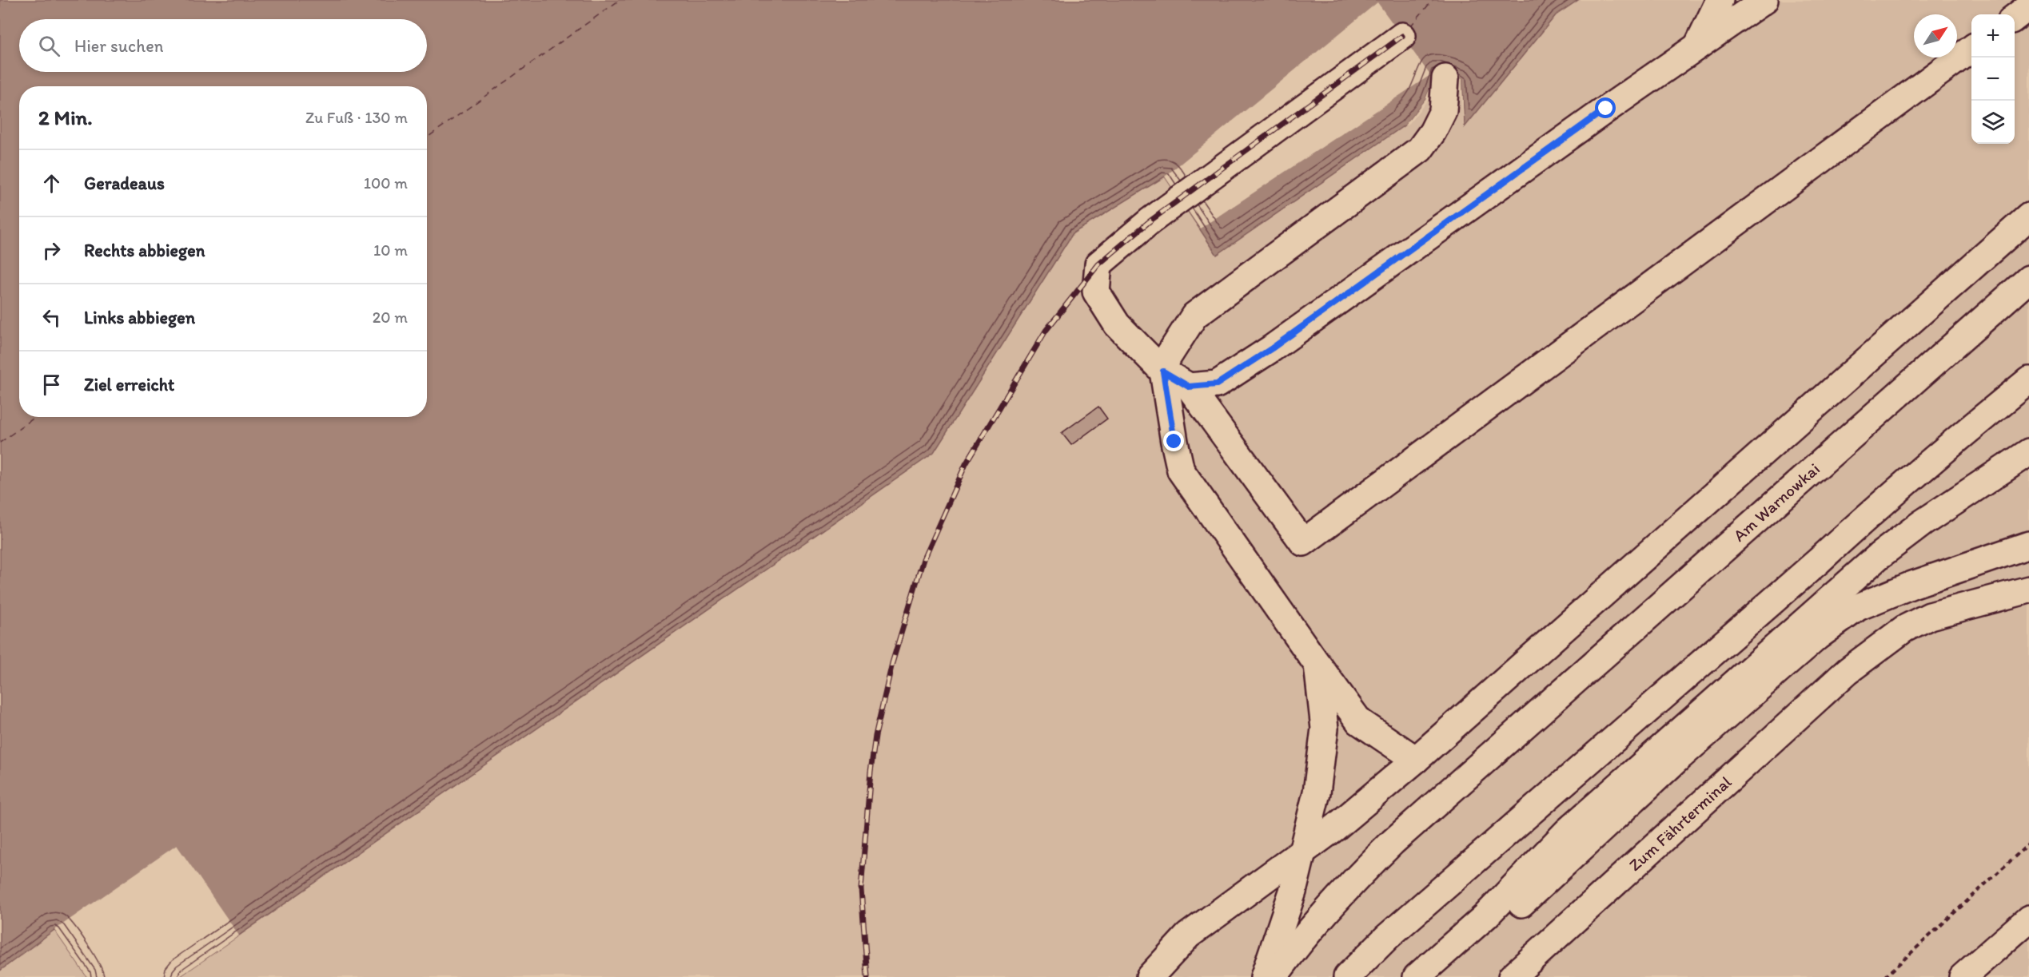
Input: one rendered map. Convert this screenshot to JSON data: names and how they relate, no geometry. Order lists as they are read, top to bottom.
{
  "streets": {
    "street": ["Am Warnowkai", "Zum Fährterminal"]
  },
  "north": "top right",
  "page": {
    "map_buttons": ["+", "−"],
    "search": "Hier suchen",
    "heading": ["2 Min.", "Zu Fuß · 130 m"],
    "list": [
      ["Geradeaus", "100 m"],
      ["Rechts abbiegen", "10 m"],
      ["Links abbiegen", "20 m"],
      "Ziel erreicht"
    ]
  }
}
